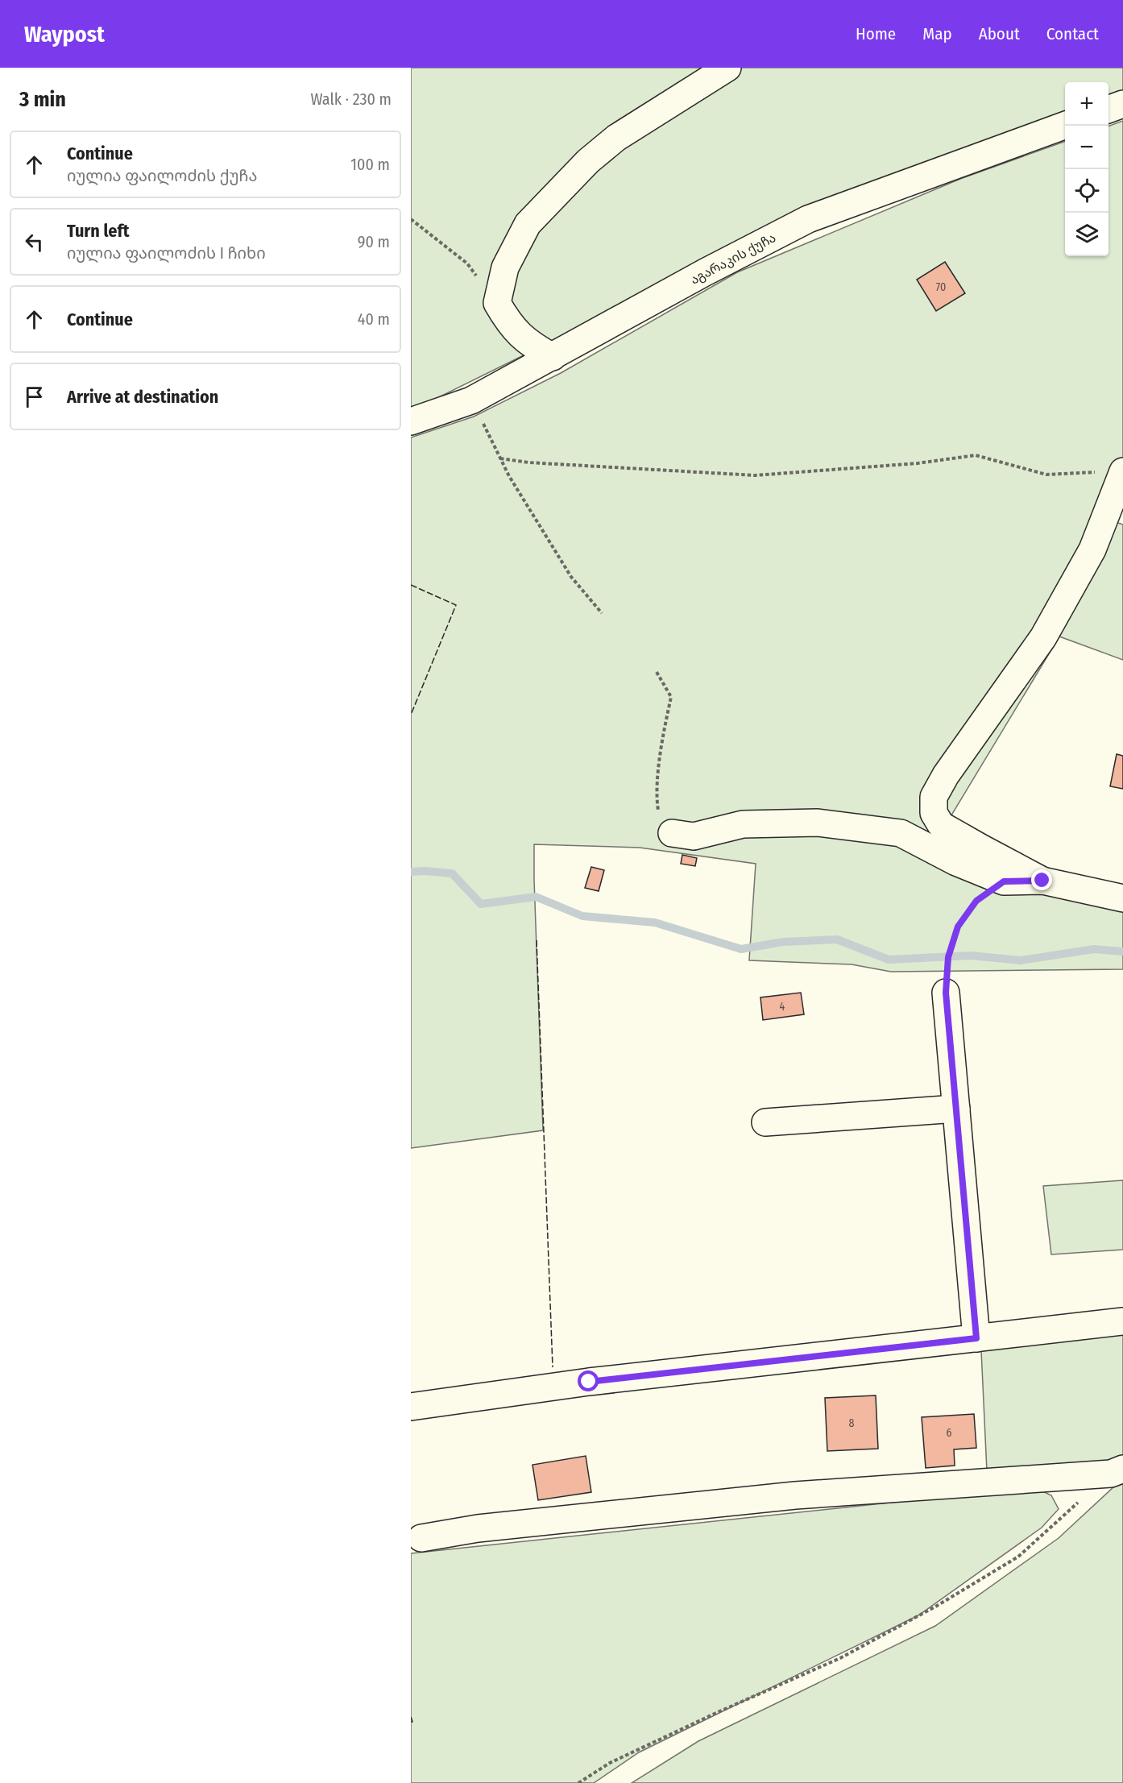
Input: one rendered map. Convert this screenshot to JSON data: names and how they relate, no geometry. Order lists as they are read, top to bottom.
{
  "streets": {
    "street": ["აგარაკის ქუჩა"]
  },
  "house_numbers": [
    "70",
    "4",
    "8",
    "6"
  ],
  "page": {
    "header": "Waypost",
    "nav": [
      "Home",
      "Map",
      "About",
      "Contact"
    ],
    "heading": ["3 min", "Walk · 230 m"],
    "map_buttons": ["+", "−"],
    "list": [
      ["Continue", "იულია ფაილოძის ქუჩა", "100 m"],
      ["Turn left", "იულია ფაილოძის I ჩიხი", "90 m"],
      ["Continue", "40 m"],
      "Arrive at destination"
    ]
  }
}
